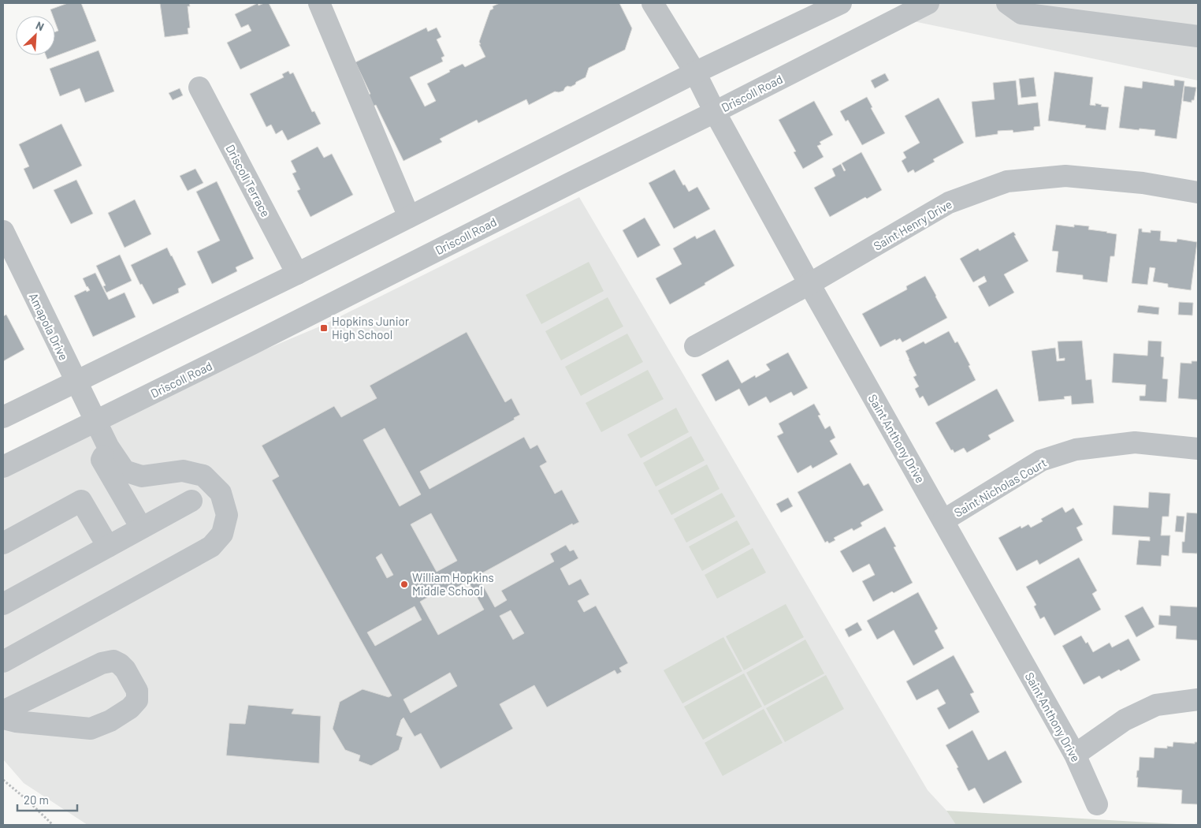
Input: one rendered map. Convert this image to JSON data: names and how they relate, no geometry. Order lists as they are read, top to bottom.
{
  "streets": {
    "street": [
      "Driscoll Road",
      "Driscoll Terrace",
      "Saint Henry Drive",
      "Amapola Drive",
      "Saint Anthony Drive",
      "Saint Nicholas Court"
    ]
  },
  "crossings": [
    ["Driscoll Road", "Amapola Drive"],
    ["Driscoll Road", "Saint Anthony Drive"],
    ["Saint Henry Drive", "Saint Anthony Drive"],
    ["Saint Anthony Drive", "Saint Nicholas Court"]
  ],
  "places": {
    "transit": ["Hopkins Junior High School"],
    "other": ["William Hopkins Middle School"]
  },
  "scale_bar": "20 m",
  "north": "top right"
}
